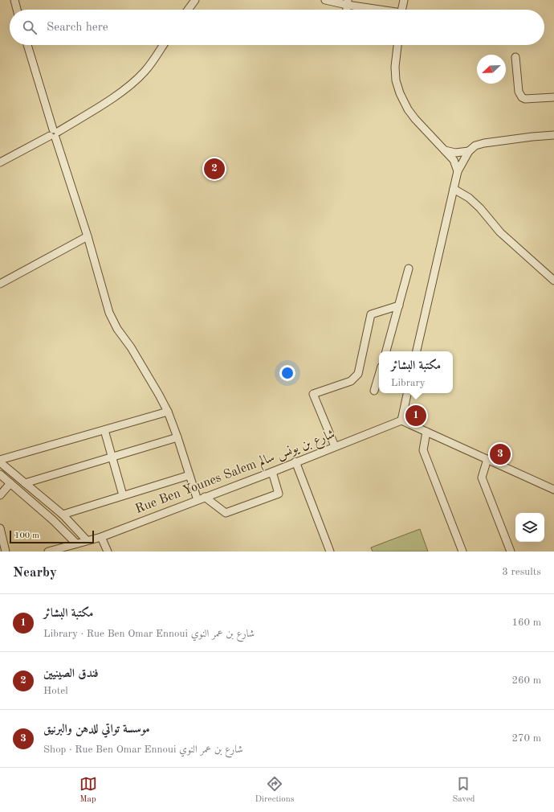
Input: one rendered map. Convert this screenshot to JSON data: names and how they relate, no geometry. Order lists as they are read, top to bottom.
{
  "streets": {
    "street": ["Rue Ben Younes Salem شارع بن يونس سالم"]
  },
  "scale_bar": "100 m",
  "north": "bottom left",
  "page": {
    "search": "Search here",
    "pins": ["2", "1", "3"],
    "popup": ["مكتبة البشائر", "Library"],
    "scale": "100 m",
    "heading": ["Nearby", "3 results"],
    "list": [
      {
        "mark": "1",
        "name": "مكتبة البشائر",
        "note": "Library · Rue Ben Omar Ennoui شارع بن عمر النوي",
        "value": "160 m"
      },
      {
        "mark": "2",
        "name": "فندق الصينيين",
        "note": "Hotel",
        "value": "260 m"
      },
      {
        "mark": "3",
        "name": "موسسة تواتي للدهن والبرنيق",
        "note": "Shop · Rue Ben Omar Ennoui شارع بن عمر النوي",
        "value": "270 m"
      }
    ],
    "nav": ["Map", "Directions", "Saved"]
  }
}
